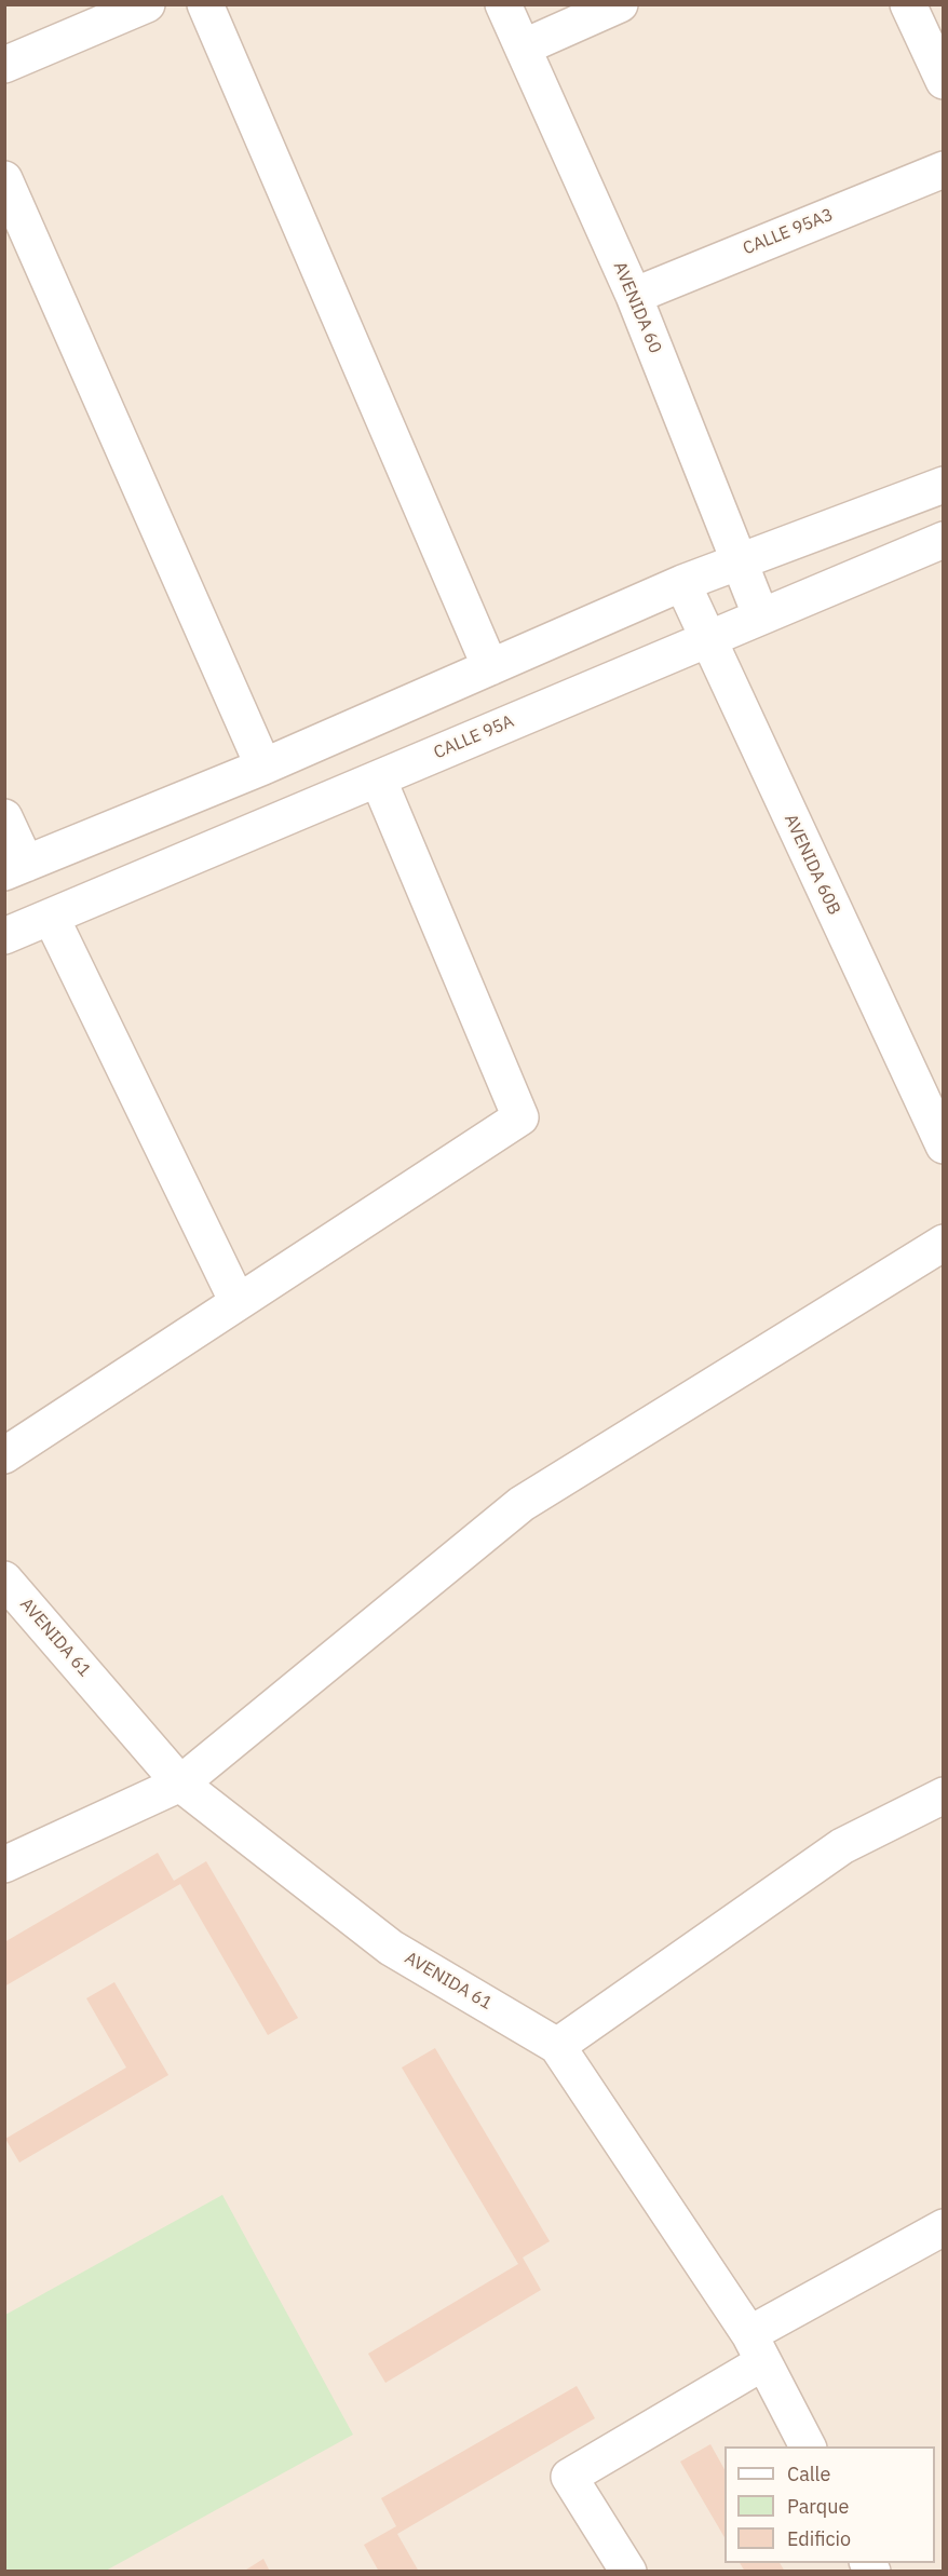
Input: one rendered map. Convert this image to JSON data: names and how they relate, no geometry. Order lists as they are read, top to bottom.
{
  "streets": {
    "street": [
      "CALLE 95A3",
      "AVENIDA 60",
      "CALLE 95A",
      "AVENIDA 60B",
      "AVENIDA 61"
    ]
  },
  "crossings": [
    ["CALLE 95A3", "AVENIDA 60"],
    ["AVENIDA 60", "CALLE 95A"],
    ["CALLE 95A", "AVENIDA 60B"]
  ],
  "legend": ["Calle", "Parque", "Edificio"]
}
